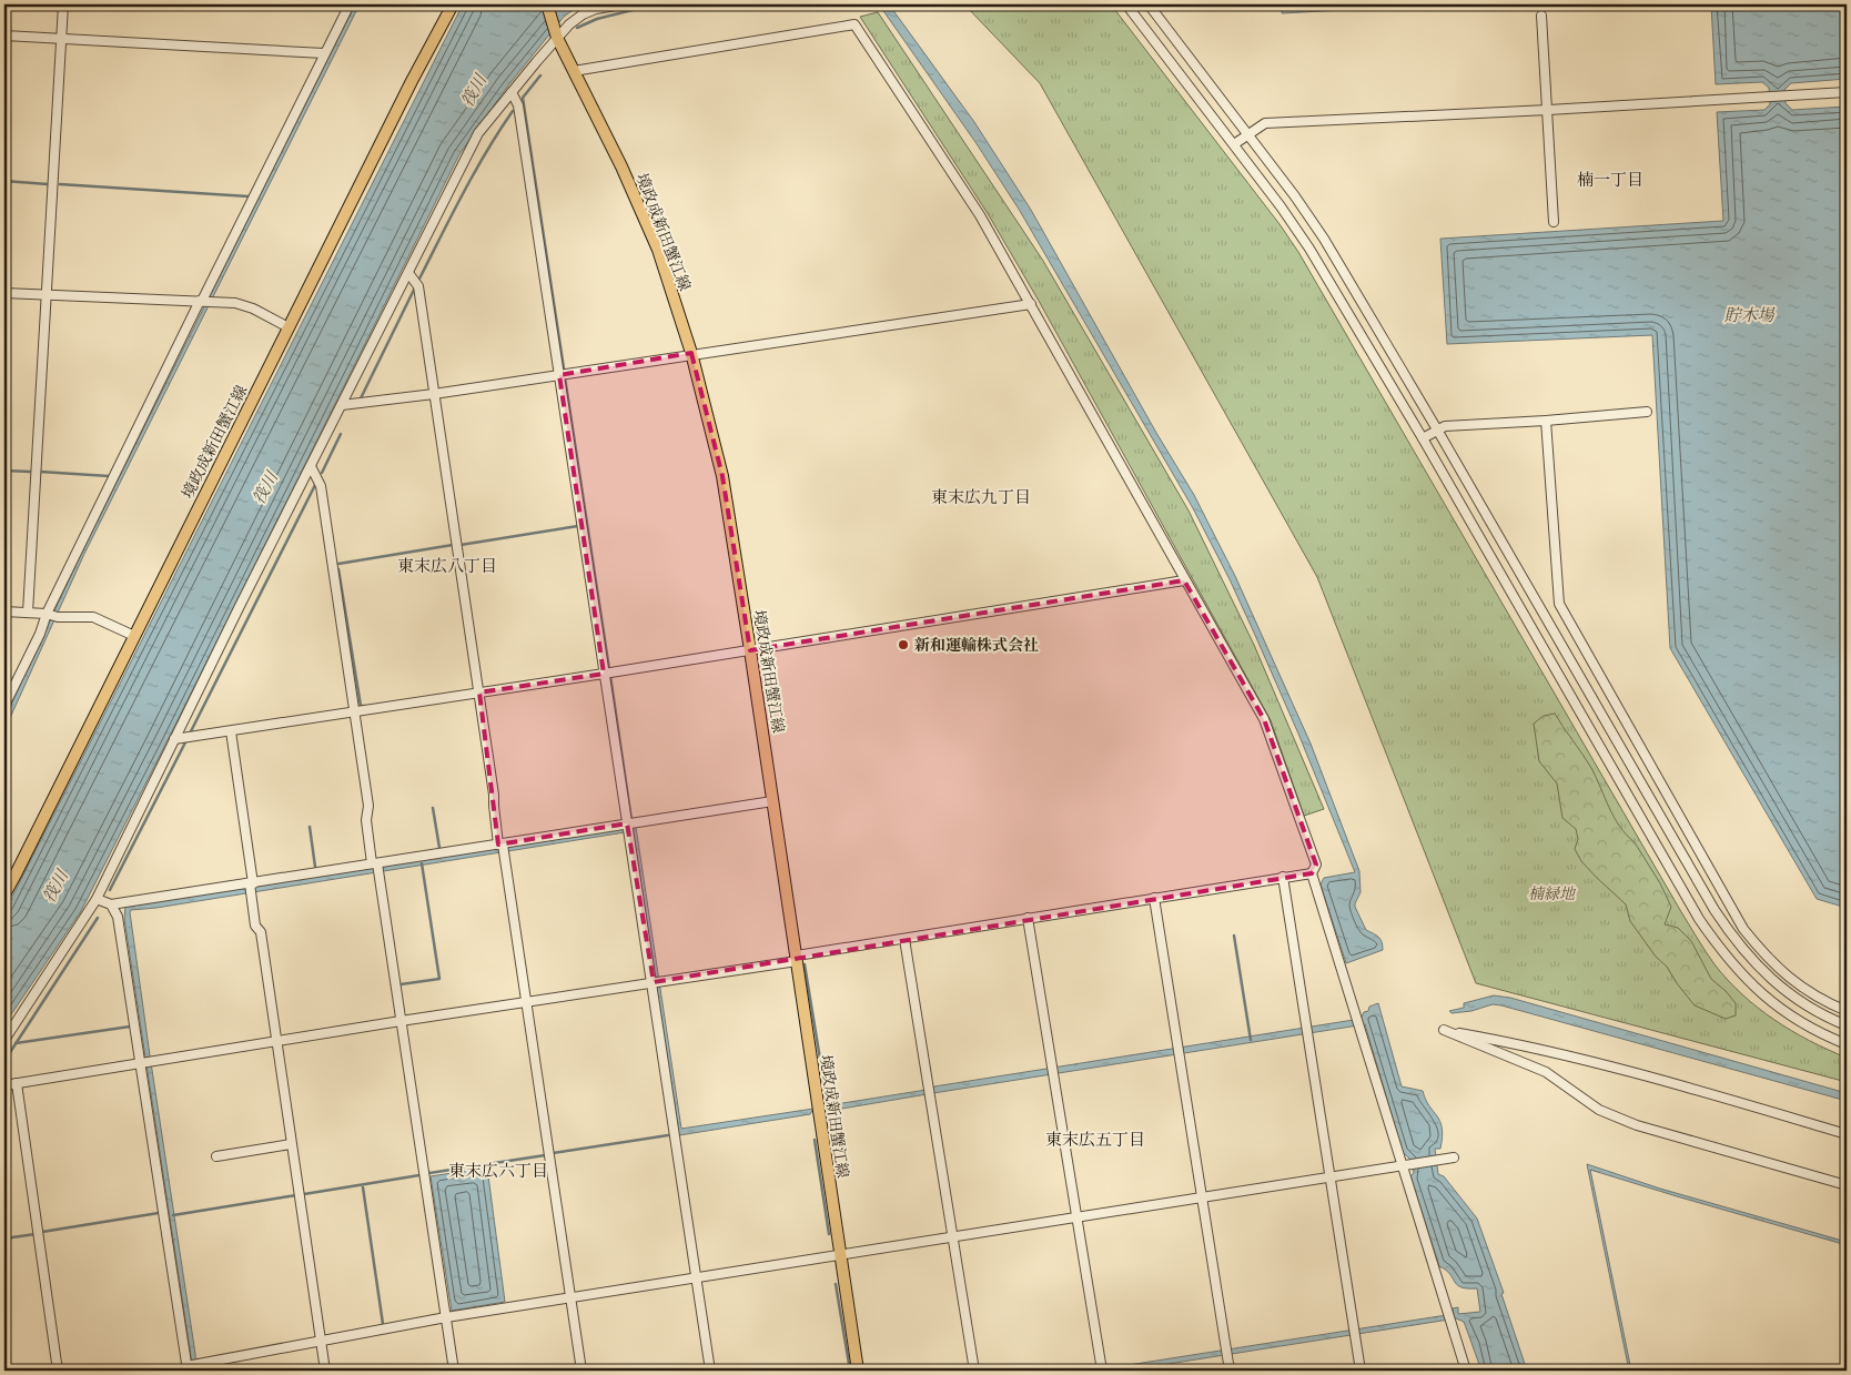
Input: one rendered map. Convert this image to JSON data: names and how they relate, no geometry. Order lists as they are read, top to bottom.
{
  "streets": {
    "main road": ["境政成新田蟹江線"]
  },
  "districts": [
    "楠一丁目",
    "東末広九丁目",
    "東末広八丁目",
    "東末広五丁目",
    "東末広六丁目"
  ],
  "water": ["筏川", "貯木場"],
  "parks": ["楠緑地"],
  "places": ["新和運輸株式会社"]
}
